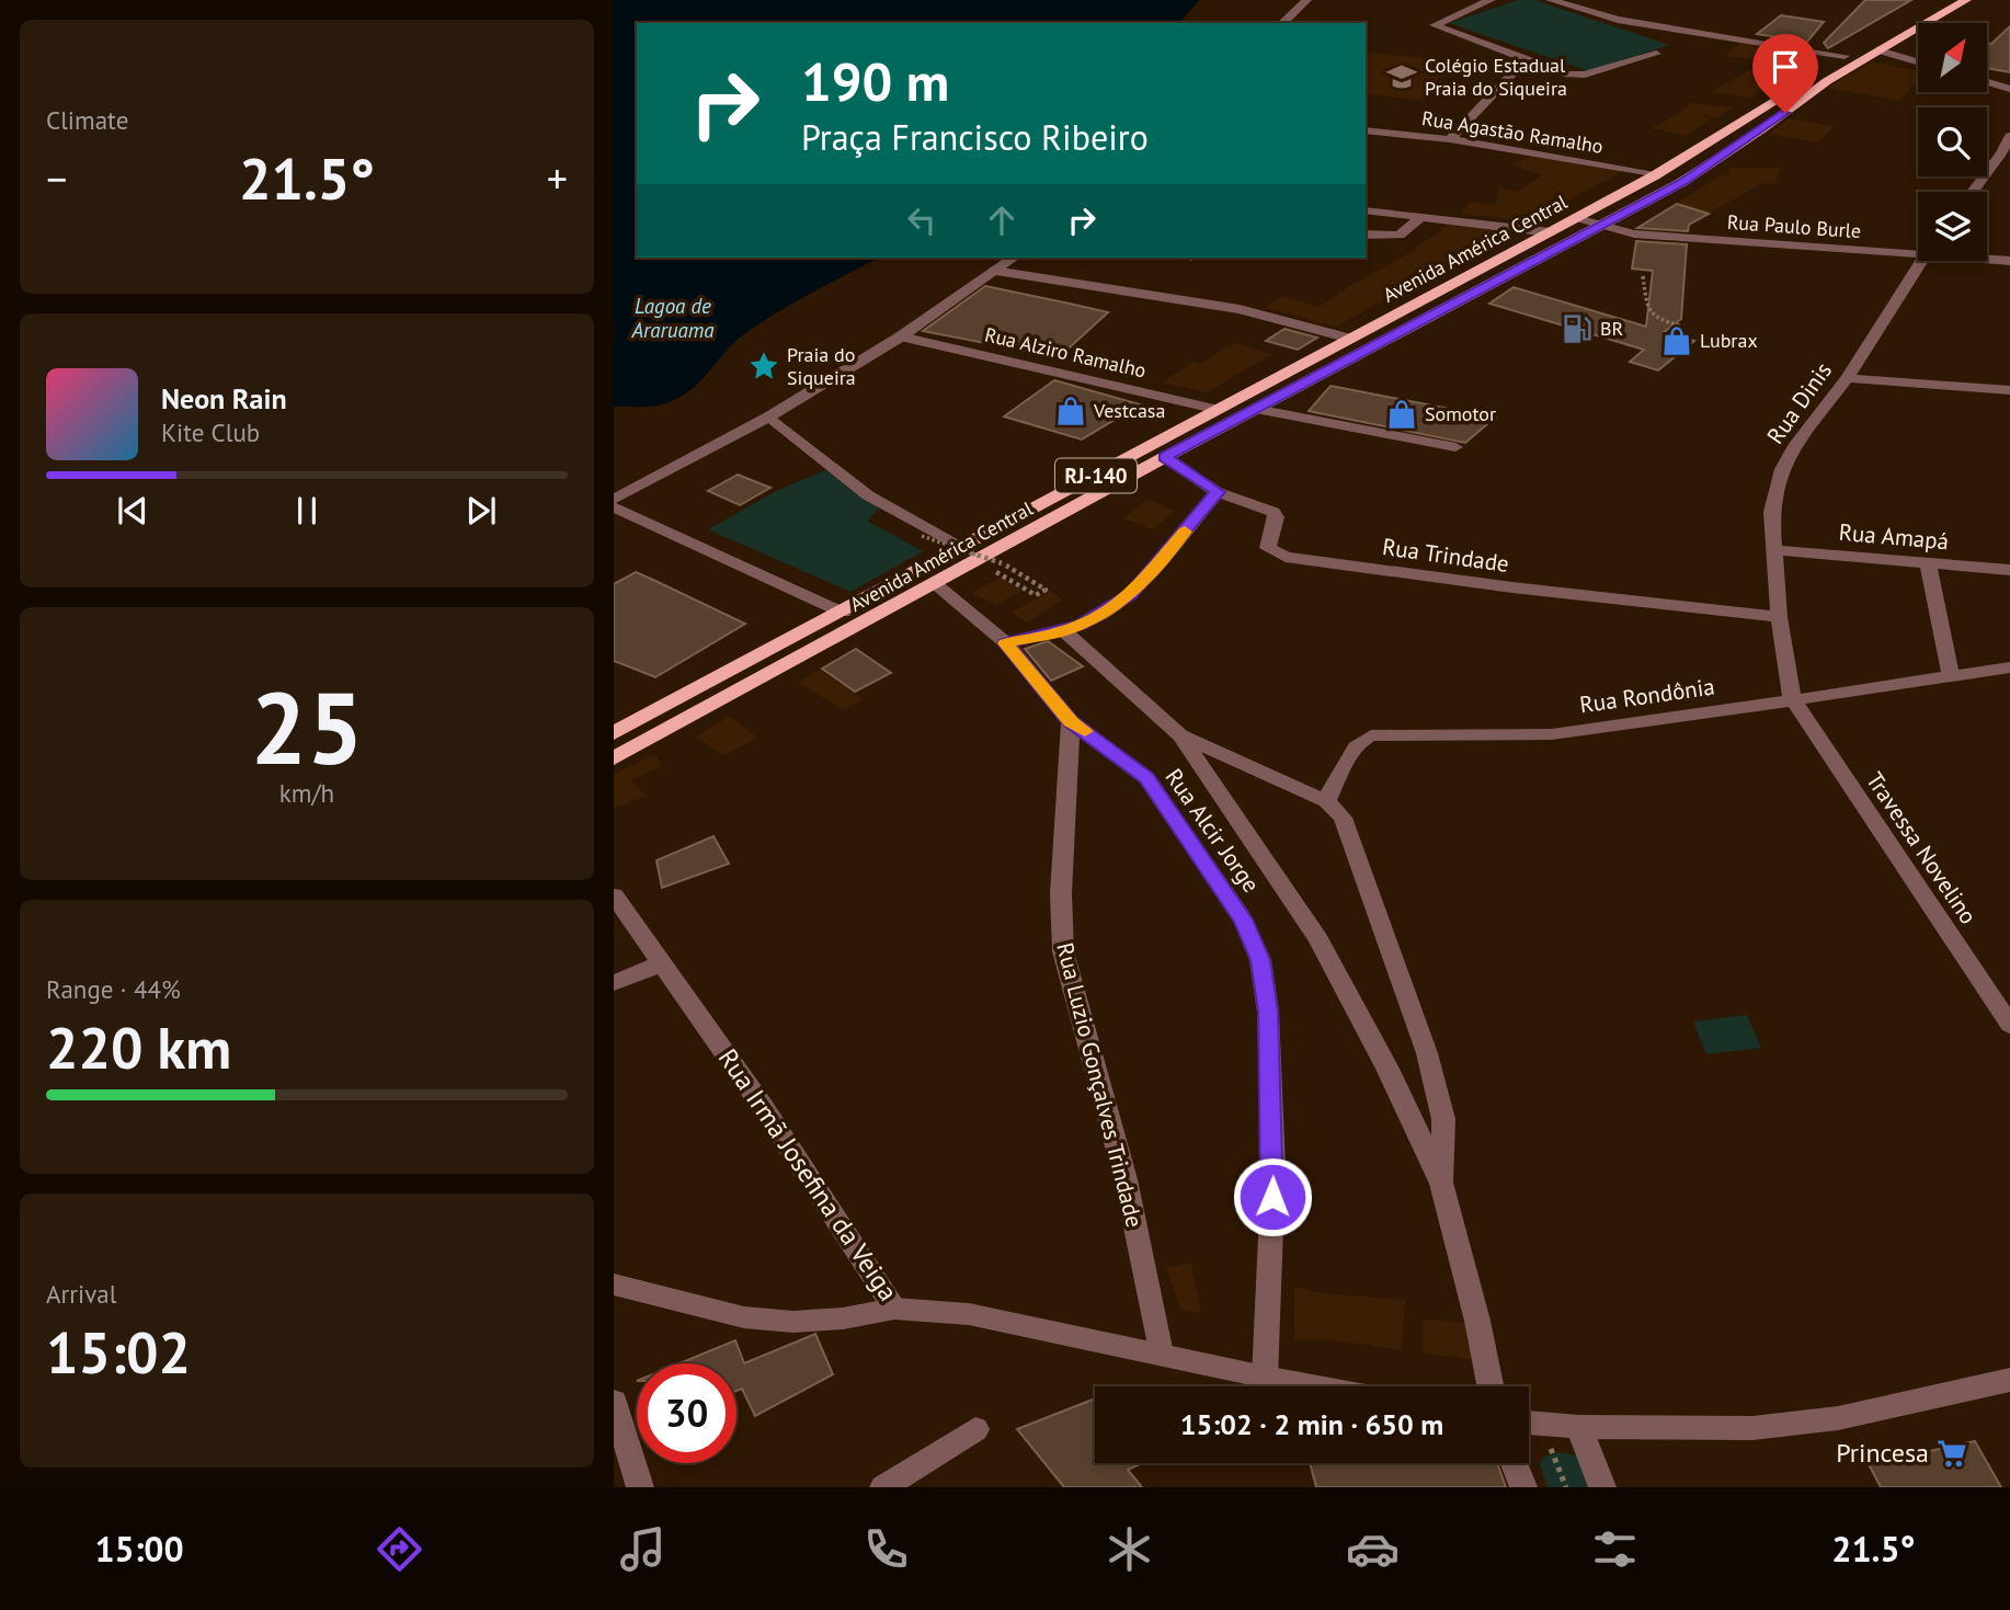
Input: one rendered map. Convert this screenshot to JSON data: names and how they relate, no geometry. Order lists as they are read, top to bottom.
{
  "streets": {
    "highway": ["Avenida América Central", "RJ-140"],
    "street": [
      "Rua Agastão Ramalho",
      "Rua Paulo Burle",
      "Rua Alziro Ramalho",
      "Rua Dinis",
      "Rua Amapá",
      "Rua Trindade",
      "Rua Rondônia",
      "Rua Alcir Jorge",
      "Travessa Novelino",
      "Rua Luzio Gonçalves Trindade",
      "Rua Irmã Josefina da Veiga"
    ]
  },
  "crossings": [
    ["Rua Agastão Ramalho", "Avenida América Central"],
    ["Rua Paulo Burle", "Avenida América Central"],
    ["Avenida América Central", "Rua Alziro Ramalho"],
    ["Avenida América Central", "Rua Trindade"],
    ["Avenida América Central", "Rua Alcir Jorge"],
    ["Rua Dinis", "Rua Amapá"],
    ["Rua Dinis", "Rua Trindade"],
    ["Rua Dinis", "Rua Rondônia"],
    ["Rua Dinis", "Travessa Novelino"],
    ["Rua Rondônia", "Travessa Novelino"],
    ["Rua Alcir Jorge", "Rua Luzio Gonçalves Trindade"],
    ["Rua Alcir Jorge", "Rua Irmã Josefina da Veiga"],
    ["Rua Luzio Gonçalves Trindade", "Rua Irmã Josefina da Veiga"]
  ],
  "water": ["Lagoa de Araruama"],
  "places": {
    "school or university": ["Colégio Estadual Praia do Siqueira"],
    "fuel station": ["BR"],
    "shop": ["Lubrax", "Vestcasa", "Somotor"],
    "place": ["Praia do Siqueira"],
    "supermarket": ["Princesa"]
  },
  "north": "top right",
  "page": {
    "tile": [
      "Climate",
      ["25", "km/h"],
      ["Range · 44%", "220 km"],
      ["Arrival", "15:02"]
    ],
    "turn": ["190 m", "Praça Francisco Ribeiro"],
    "heat": ["−", "21.5°", "+"],
    "song": ["Neon Rain", "Kite Club"],
    "limit": "30",
    "trip": "15:02 · 2 min · 650 m",
    "tabs": ["15:00", "21.5°"]
  }
}
